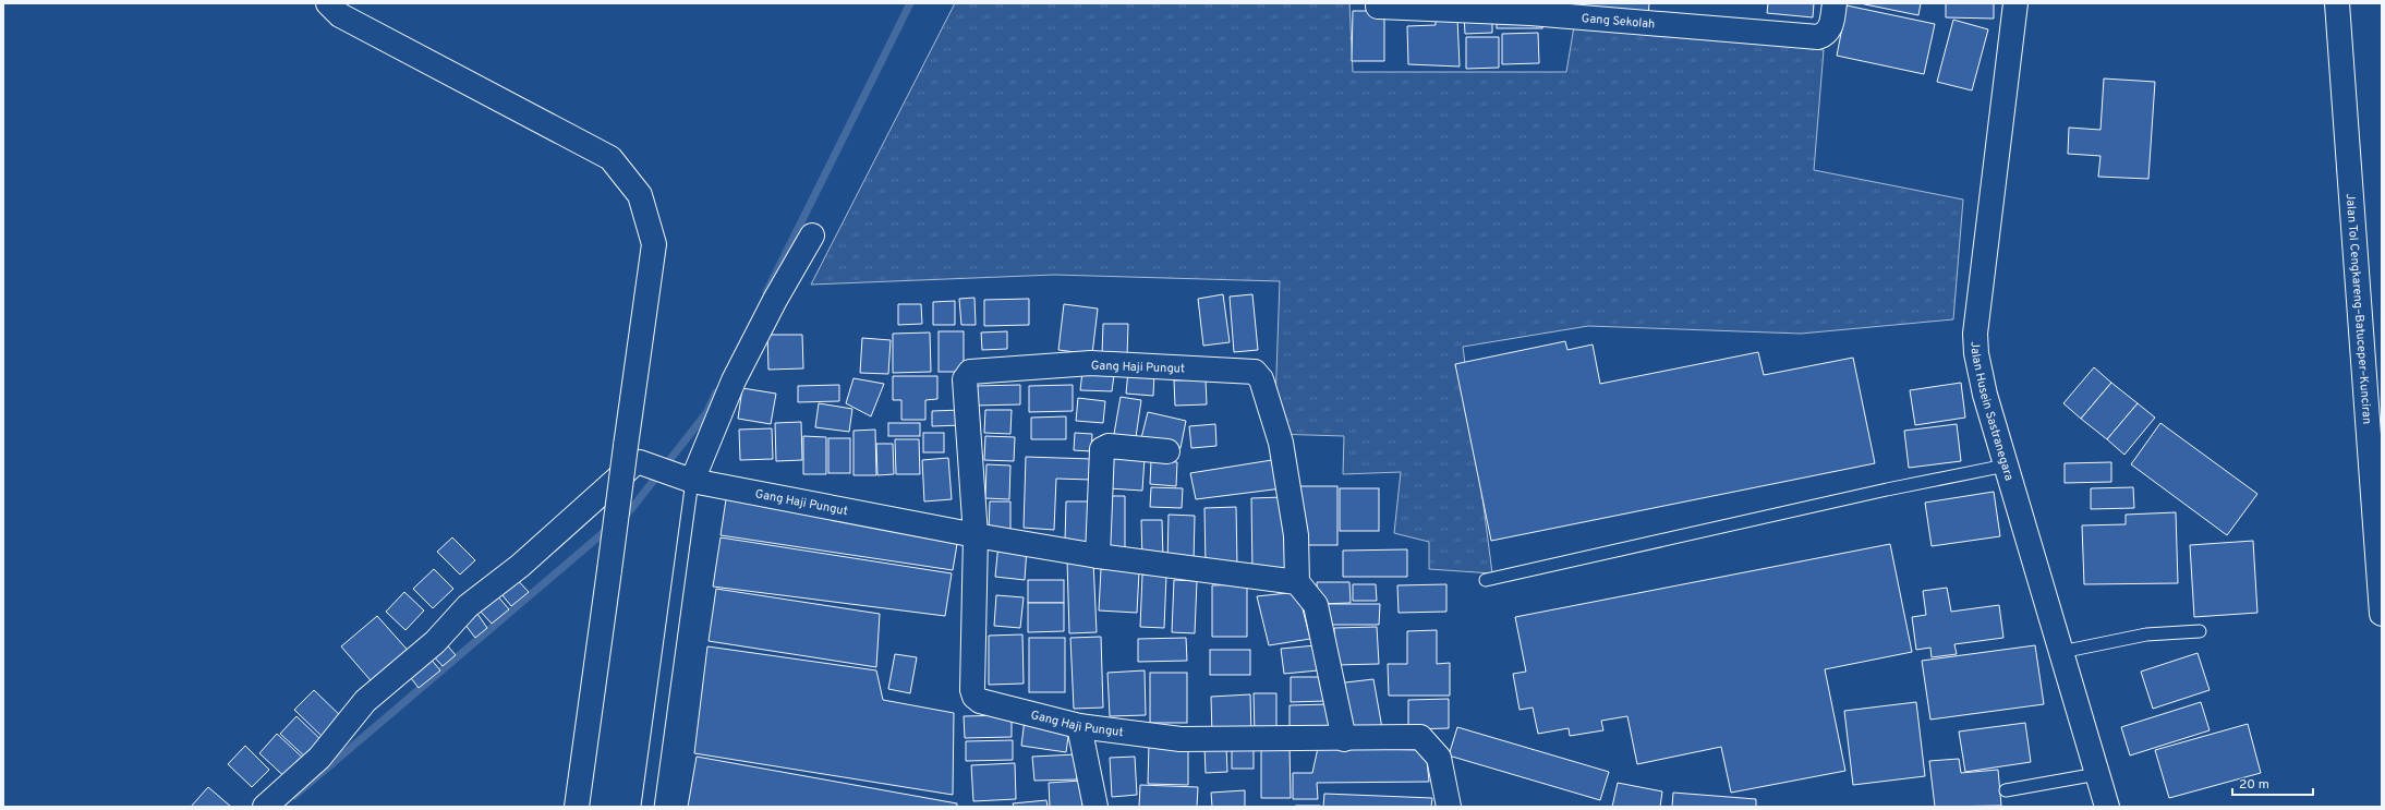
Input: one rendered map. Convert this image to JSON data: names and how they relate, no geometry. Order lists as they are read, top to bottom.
{
  "streets": {
    "main road": [
      "Gang Sekolah",
      "Jalan Tol Cengkareng–Batuceper–Kunciran",
      "Gang Haji Pungut",
      "Jalan Husein Sastranegara"
    ]
  },
  "scale_bar": "20 m"
}
